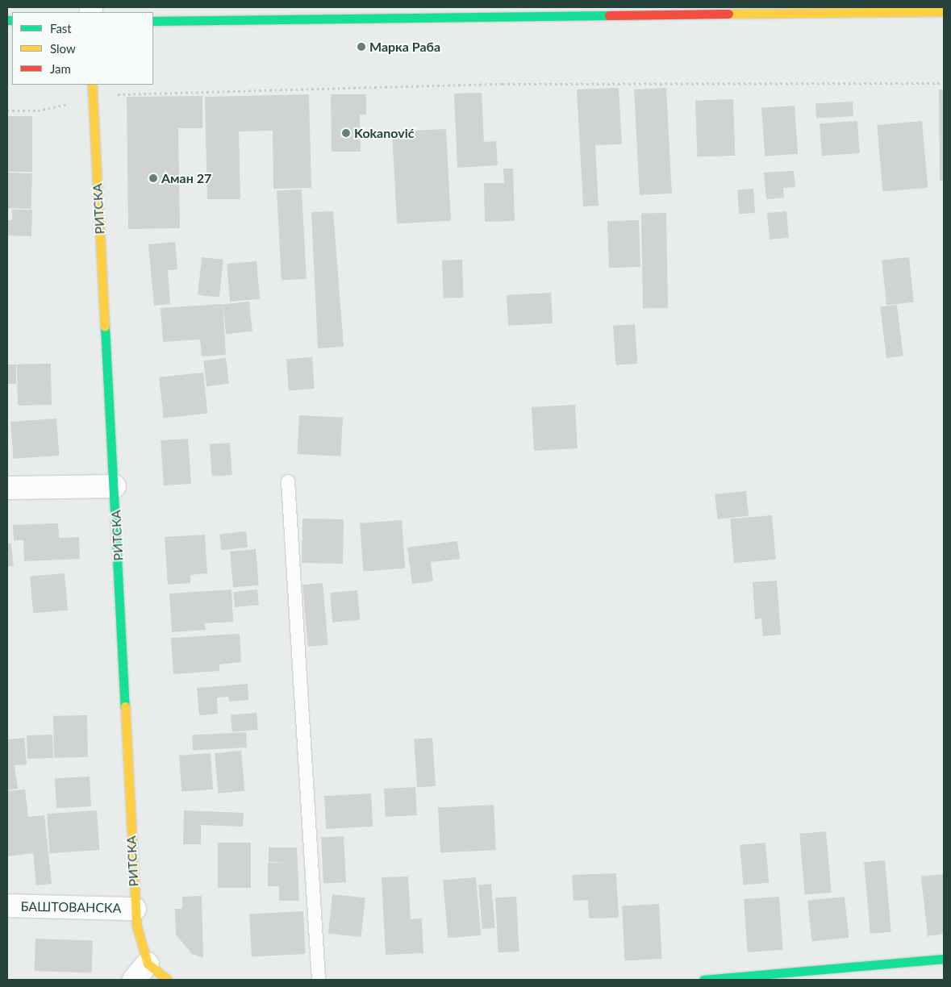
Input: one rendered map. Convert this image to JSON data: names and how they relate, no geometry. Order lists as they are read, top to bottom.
{
  "streets": {
    "street": ["РИТСКА", "БАШТОВАНСКА"]
  },
  "crossings": [
    ["РИТСКА", "БАШТОВАНСКА"]
  ],
  "places": ["Марка Раба", "Kokanović", "Аман 27"],
  "legend": ["Fast", "Slow", "Jam"]
}
